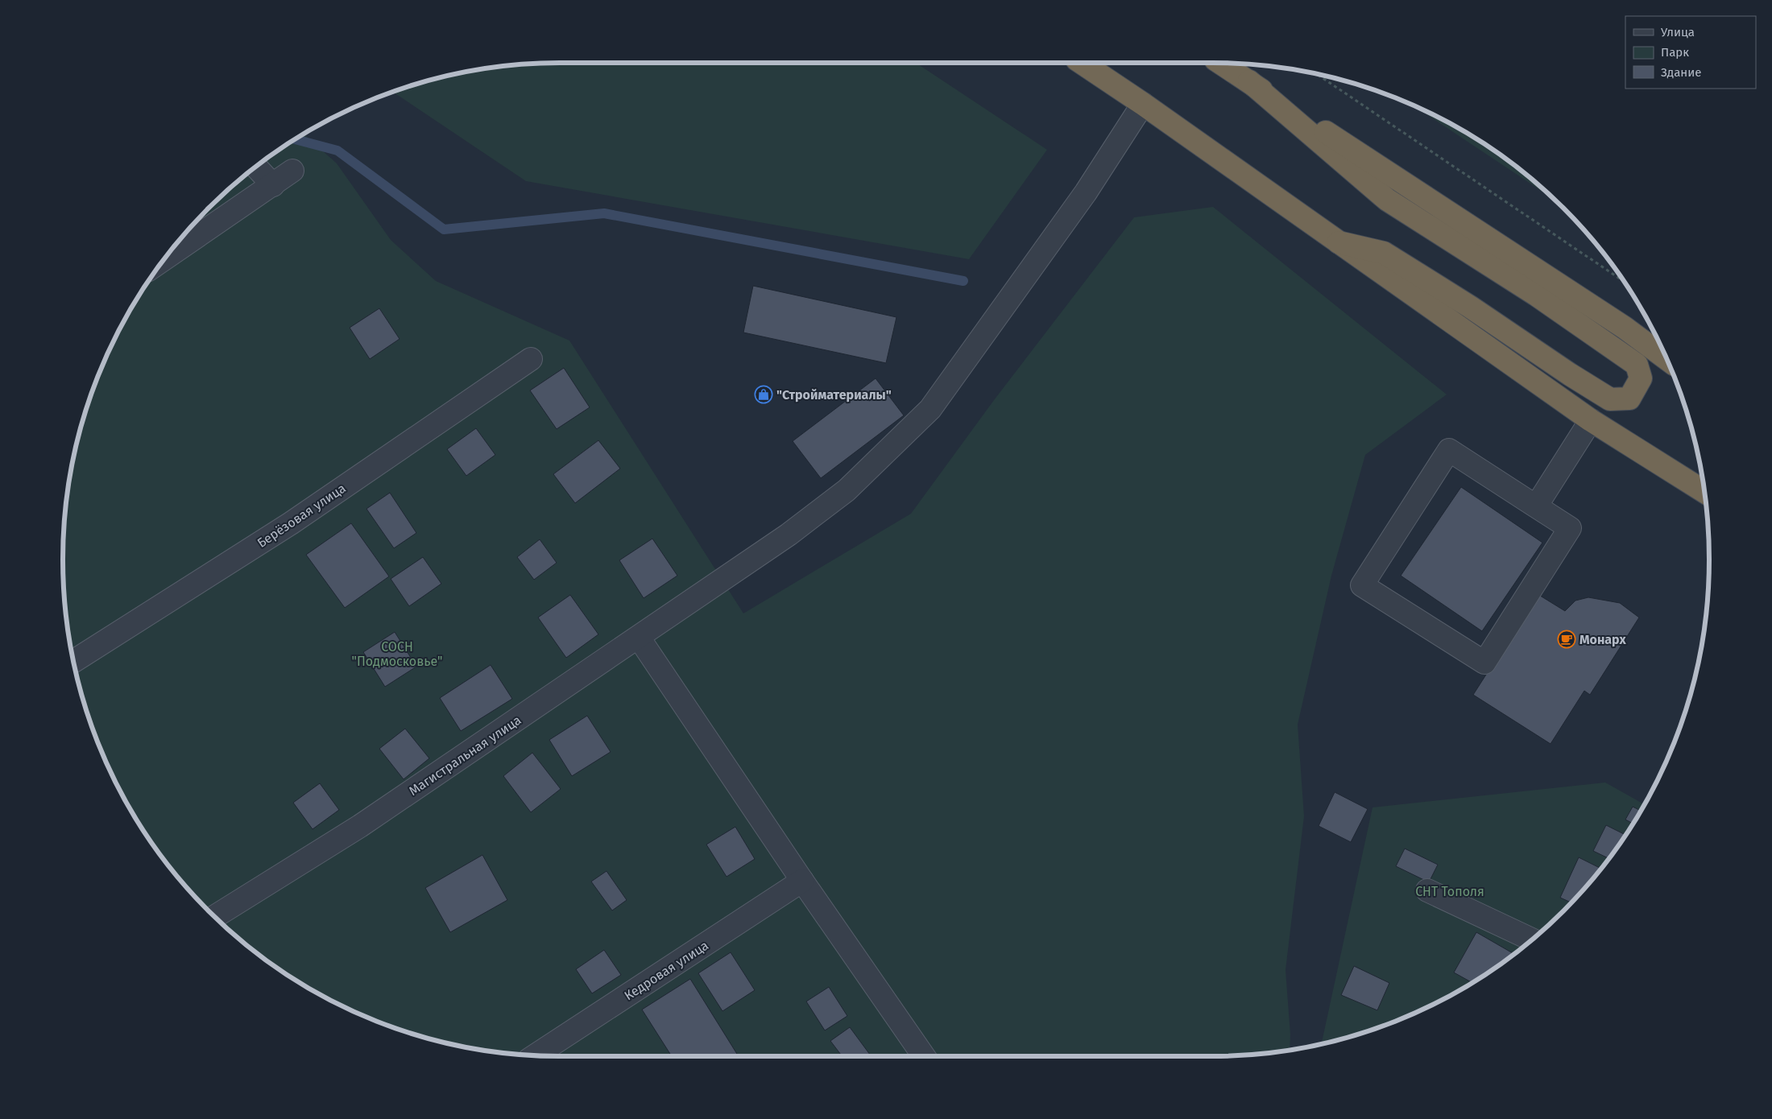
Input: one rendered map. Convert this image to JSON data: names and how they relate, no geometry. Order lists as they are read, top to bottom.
{
  "streets": {
    "street": ["Берёзовая улица", "Магистральная улица", "Кедровая улица"]
  },
  "parks": ["СОСН \"Подмосковье\"", "СНТ Тополя"],
  "places": {
    "shop": ["\"Стройматериалы\""],
    "cafe": ["Монарх"]
  },
  "legend": ["Улица", "Парк", "Здание"]
}
